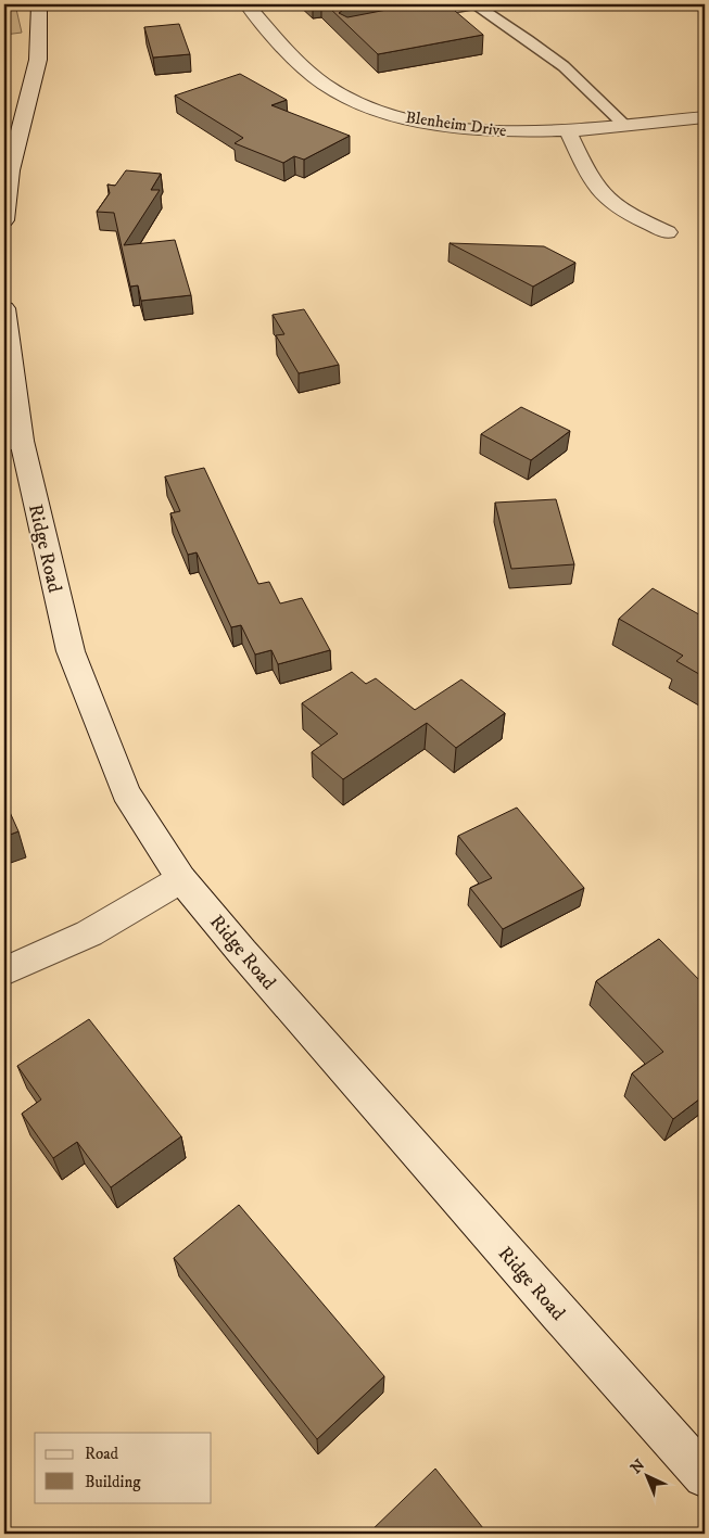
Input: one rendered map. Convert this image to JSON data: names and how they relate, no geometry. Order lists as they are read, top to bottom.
{
  "streets": {
    "street": ["Blenheim Drive", "Ridge Road"]
  },
  "legend": ["Road", "Building"],
  "north": "top left"
}
